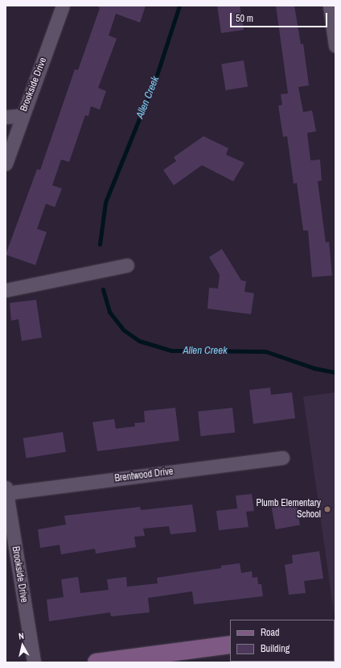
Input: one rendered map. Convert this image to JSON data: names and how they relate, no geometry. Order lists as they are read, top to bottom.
{
  "streets": {
    "street": ["Brookside Drive", "Brentwood Drive"]
  },
  "crossings": [
    ["Brookside Drive", "Brentwood Drive"]
  ],
  "water": ["Allen Creek"],
  "places": ["Plumb Elementary School"],
  "legend": ["Road", "Building"],
  "scale_bar": "50 m",
  "north": "top"
}
